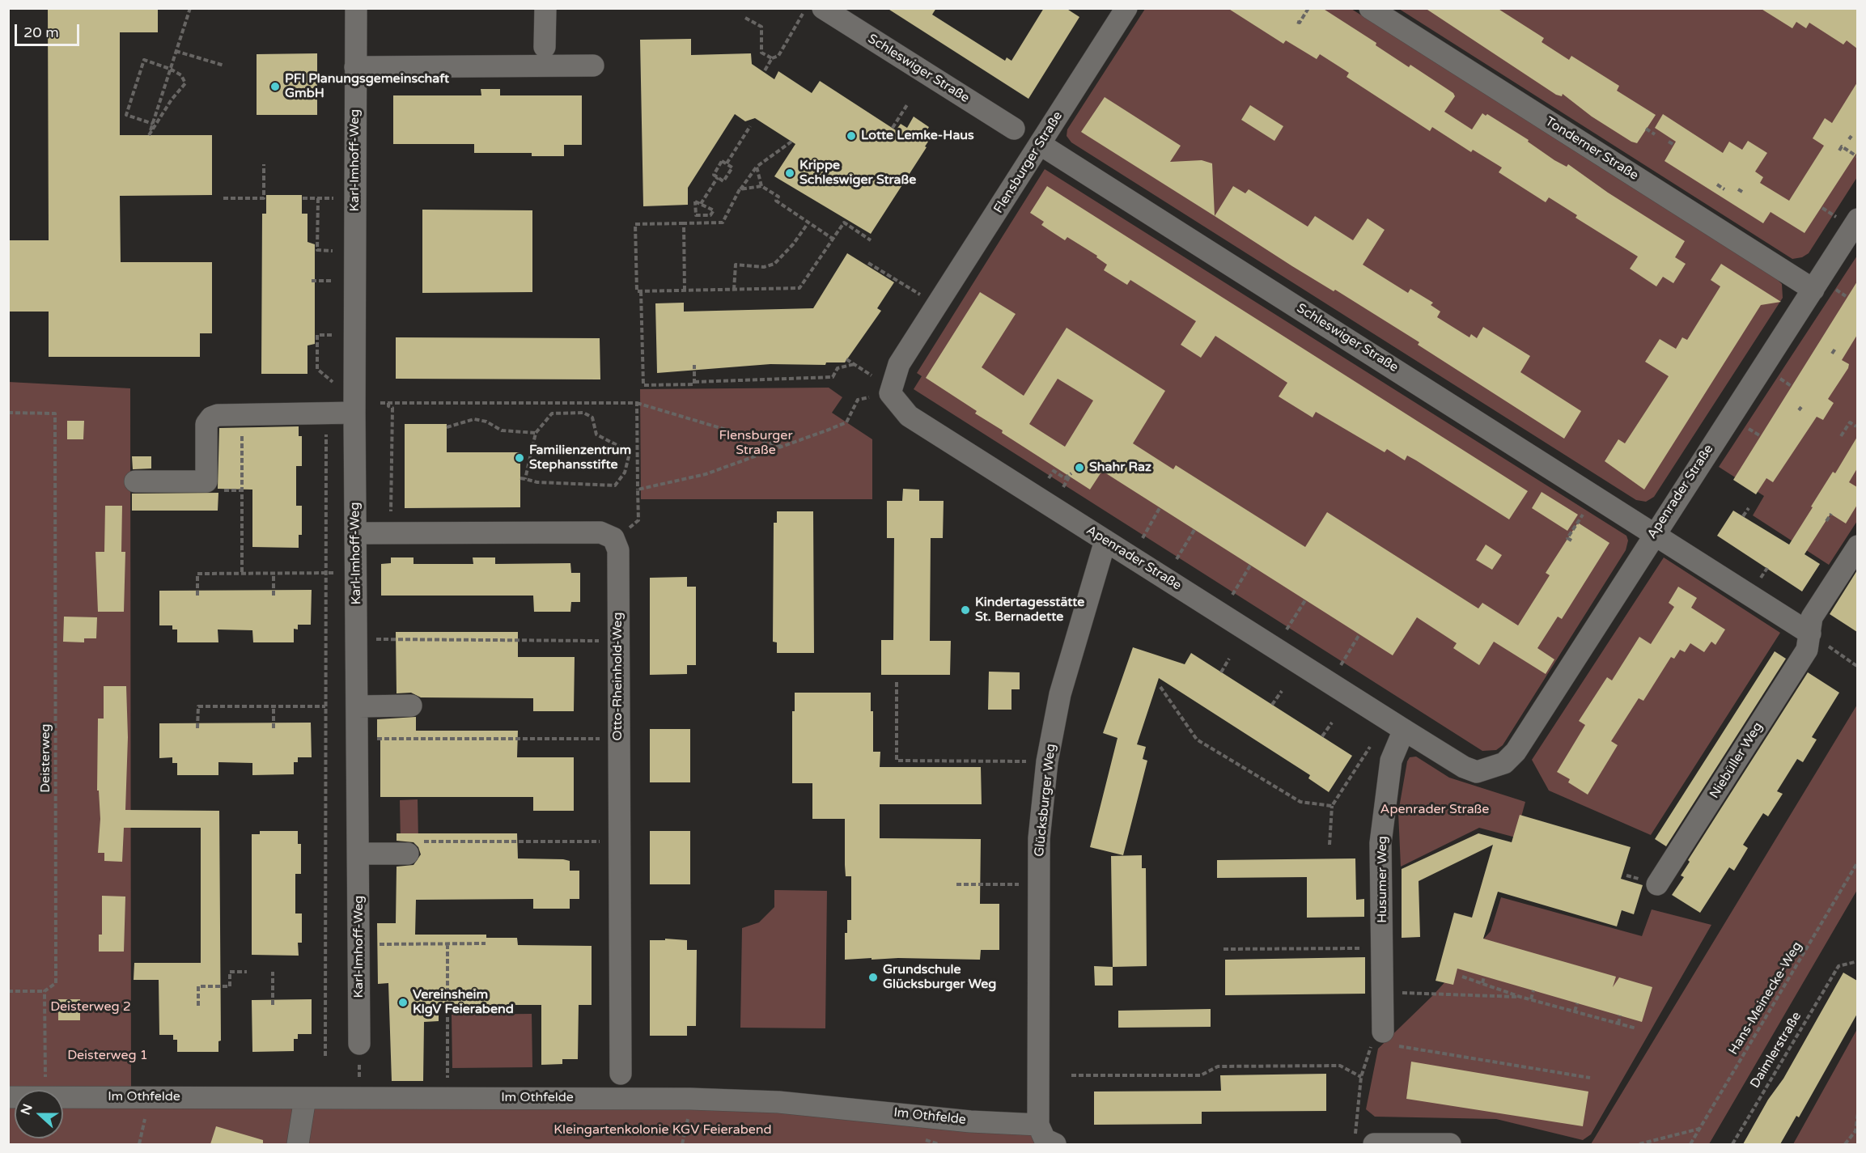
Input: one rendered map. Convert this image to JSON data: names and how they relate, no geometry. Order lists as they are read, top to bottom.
{
  "streets": {
    "street": [
      "Schleswiger Straße",
      "Tonderner Straße",
      "Karl-Imhoff-Weg",
      "Flensburger Straße",
      "Apenrader Straße",
      "Otto-Rheinhold-Weg",
      "Niebüller Weg",
      "Glücksburger Weg",
      "Husumer Weg",
      "Im Othfelde"
    ],
    "path": ["Deisterweg", "Hans-Meinecke-Weg", "Daimlerstraße"]
  },
  "crossings": [
    ["Schleswiger Straße", "Flensburger Straße"],
    ["Schleswiger Straße", "Apenrader Straße"],
    ["Tonderner Straße", "Apenrader Straße"],
    ["Karl-Imhoff-Weg", "Otto-Rheinhold-Weg"],
    ["Flensburger Straße", "Apenrader Straße"],
    ["Apenrader Straße", "Glücksburger Weg"],
    ["Apenrader Straße", "Husumer Weg"],
    ["Glücksburger Weg", "Im Othfelde"]
  ],
  "parks": [
    "Flensburger Straße",
    "Apenrader Straße",
    "Deisterweg 2",
    "Deisterweg 1",
    "Kleingartenkolonie KGV Feierabend"
  ],
  "places": [
    "PFI Planungsgemeinschaft GmbH",
    "Lotte Lemke-Haus",
    "Krippe Schleswiger Straße",
    "Familienzentrum Stephansstifte",
    "Shahr Raz",
    "Kindertagesstätte St. Bernadette",
    "Grundschule Glücksburger Weg",
    "Vereinsheim KlgV Feierabend"
  ],
  "scale_bar": "20 m",
  "north": "left"
}
